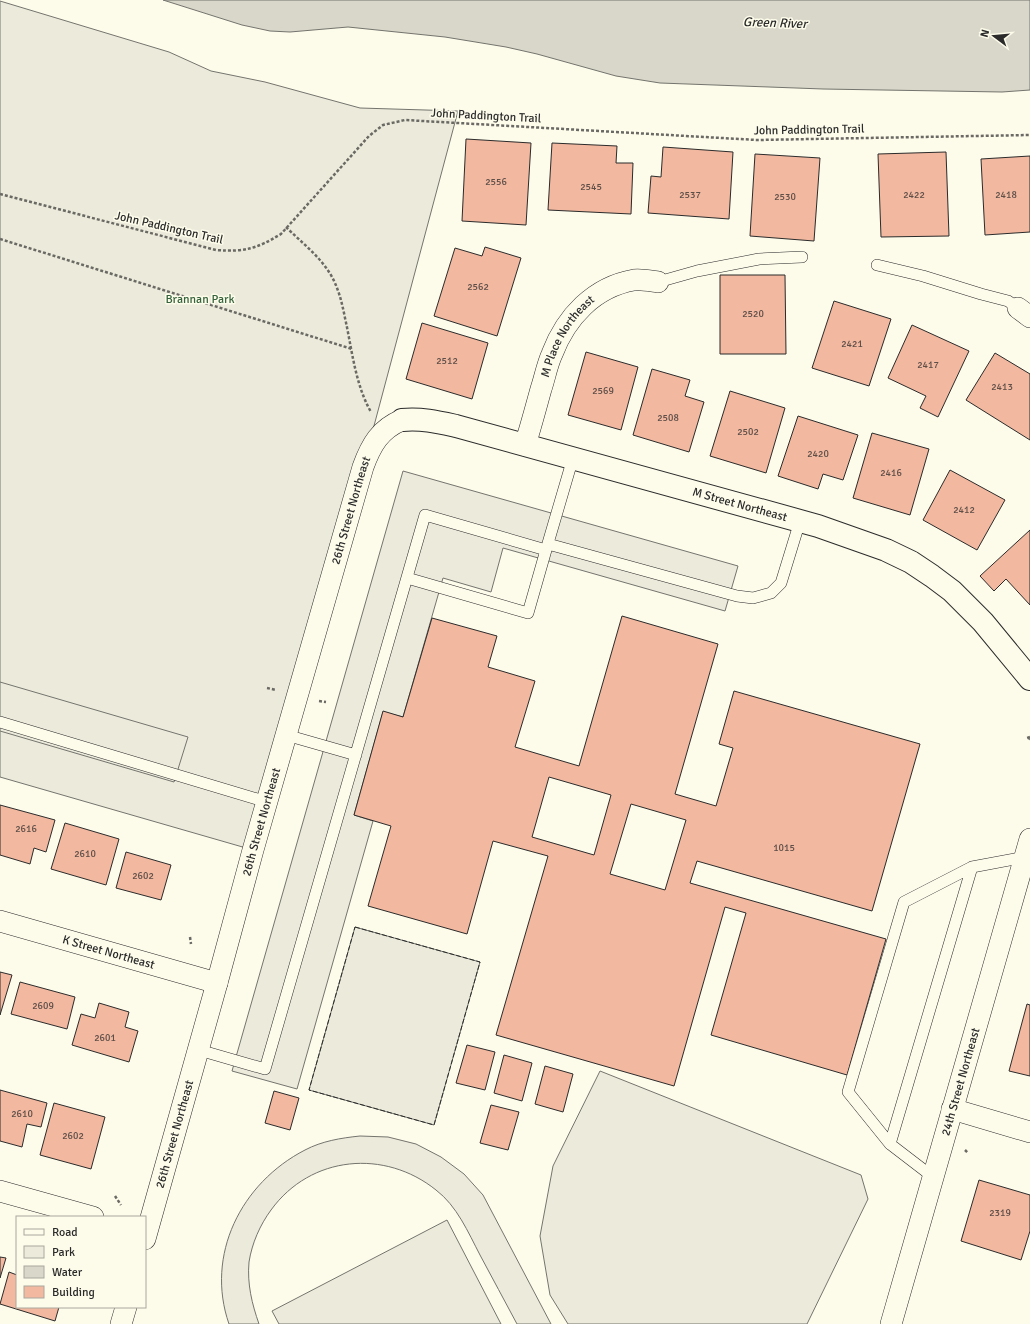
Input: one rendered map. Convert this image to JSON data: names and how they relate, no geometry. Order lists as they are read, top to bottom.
{
  "streets": {
    "street": [
      "M Place Northeast",
      "M Street Northeast",
      "26th Street Northeast",
      "K Street Northeast",
      "24th Street Northeast"
    ],
    "path": ["John Paddington Trail"]
  },
  "crossings": [
    ["M Place Northeast", "M Street Northeast"],
    ["M Street Northeast", "26th Street Northeast"],
    ["26th Street Northeast", "K Street Northeast"]
  ],
  "water": ["Green River"],
  "parks": ["Brannan Park"],
  "house_numbers": [
    "2556",
    "2545",
    "2537",
    "2422",
    "2418",
    "2530",
    "2562",
    "2520",
    "2421",
    "2512",
    "2417",
    "2413",
    "2569",
    "2508",
    "2502",
    "2420",
    "2416",
    "2412",
    "2616",
    "1015",
    "2610",
    "2602",
    "2609",
    "2601",
    "2610",
    "2602",
    "2319"
  ],
  "legend": [
    "Road",
    "Park",
    "Water",
    "Building"
  ],
  "north": "left"
}
